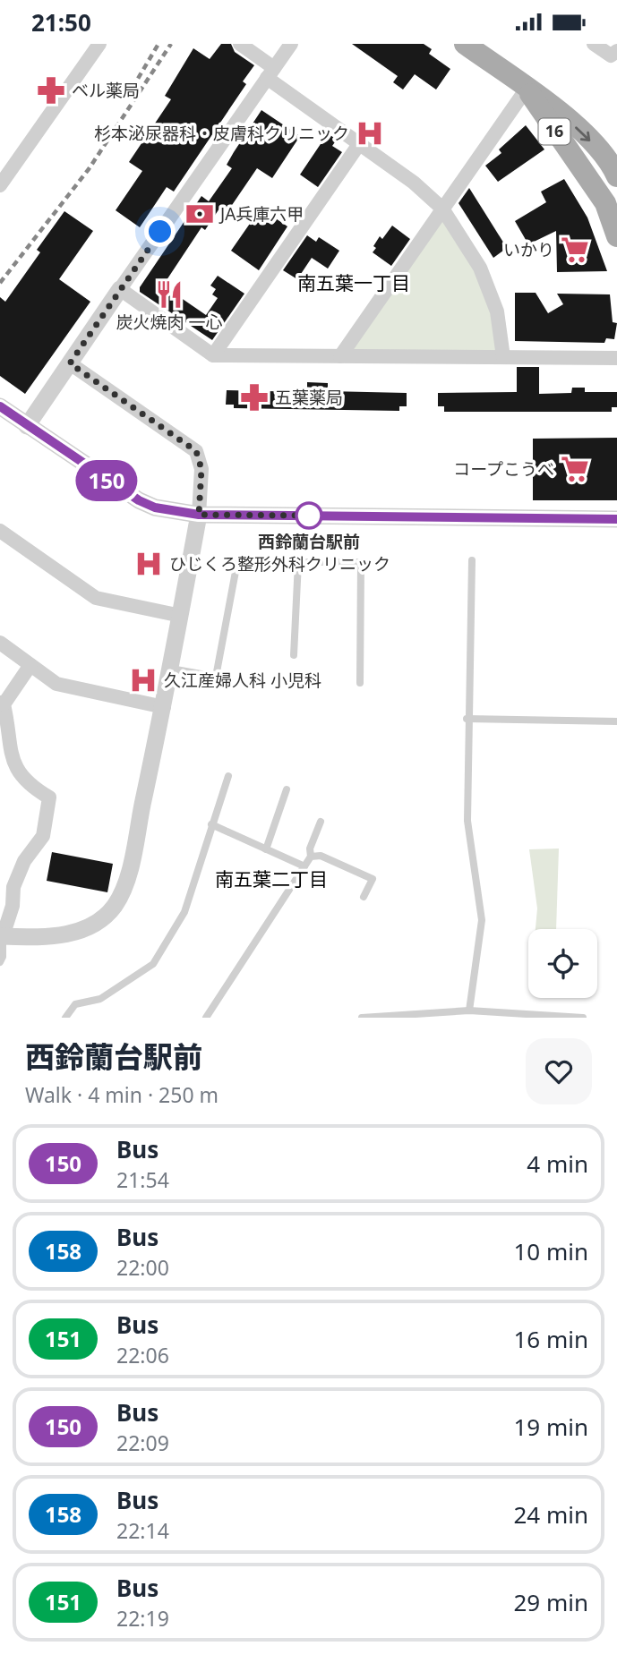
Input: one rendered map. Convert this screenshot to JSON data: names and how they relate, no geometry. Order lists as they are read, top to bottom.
{
  "streets": {
    "main road": ["16"]
  },
  "districts": ["南五葉一丁目", "南五葉二丁目"],
  "places": {
    "pharmacy": ["ベル薬局", "五葉薬局"],
    "hospital": ["杉本泌尿器科・皮膚科クリニック", "ひじくろ整形外科クリニック", "久江産婦人科 小児科"],
    "bank": ["JA兵庫六甲"],
    "supermarket": ["いかり", "コープこうべ"],
    "restaurant": ["炭火焼肉 一心"],
    "other": ["西鈴蘭台駅前"]
  },
  "lines": ["bus line 150"],
  "page": {
    "status": "21:50",
    "on_map": "150",
    "heading": ["西鈴蘭台駅前", "Walk · 4 min · 250 m"],
    "list": [
      {
        "mark": "150",
        "name": "Bus",
        "note": "21:54",
        "value": "4 min"
      },
      {
        "mark": "158",
        "name": "Bus",
        "note": "22:00",
        "value": "10 min"
      },
      {
        "mark": "151",
        "name": "Bus",
        "note": "22:06",
        "value": "16 min"
      },
      {
        "mark": "150",
        "name": "Bus",
        "note": "22:09",
        "value": "19 min"
      },
      {
        "mark": "158",
        "name": "Bus",
        "note": "22:14",
        "value": "24 min"
      },
      {
        "mark": "151",
        "name": "Bus",
        "note": "22:19",
        "value": "29 min"
      }
    ]
  }
}
